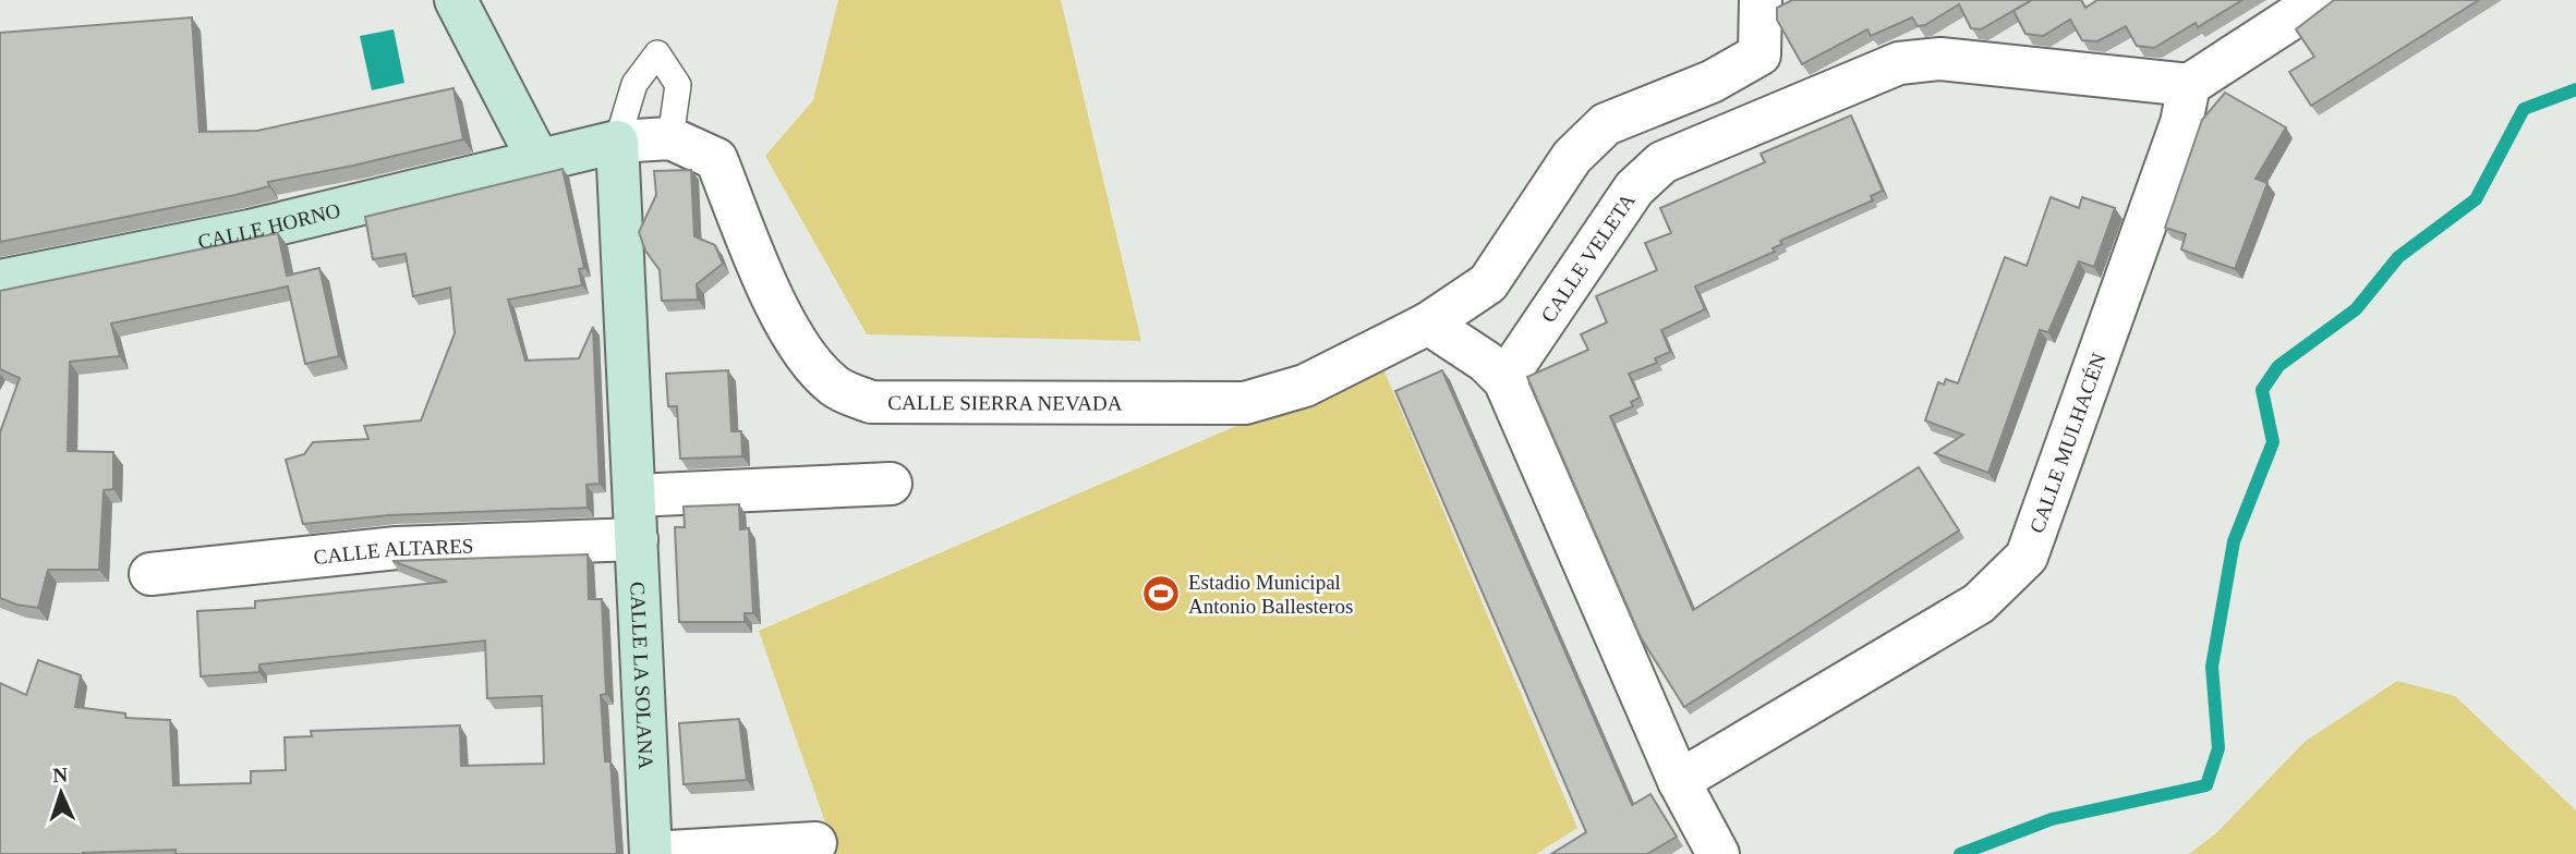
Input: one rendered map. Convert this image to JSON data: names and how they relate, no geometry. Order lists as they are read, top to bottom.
{
  "streets": {
    "street": [
      "CALLE HORNO",
      "CALLE VELETA",
      "CALLE SIERRA NEVADA",
      "CALLE MULHACÉN",
      "CALLE ALTARES",
      "CALLE LA SOLANA"
    ]
  },
  "crossings": [
    ["CALLE HORNO", "CALLE SIERRA NEVADA"],
    ["CALLE HORNO", "CALLE LA SOLANA"],
    ["CALLE VELETA", "CALLE MULHACÉN"],
    ["CALLE SIERRA NEVADA", "CALLE LA SOLANA"],
    ["CALLE ALTARES", "CALLE LA SOLANA"]
  ],
  "places": {
    "sports": ["Estadio Municipal Antonio Ballesteros"]
  },
  "north": "top"
}
